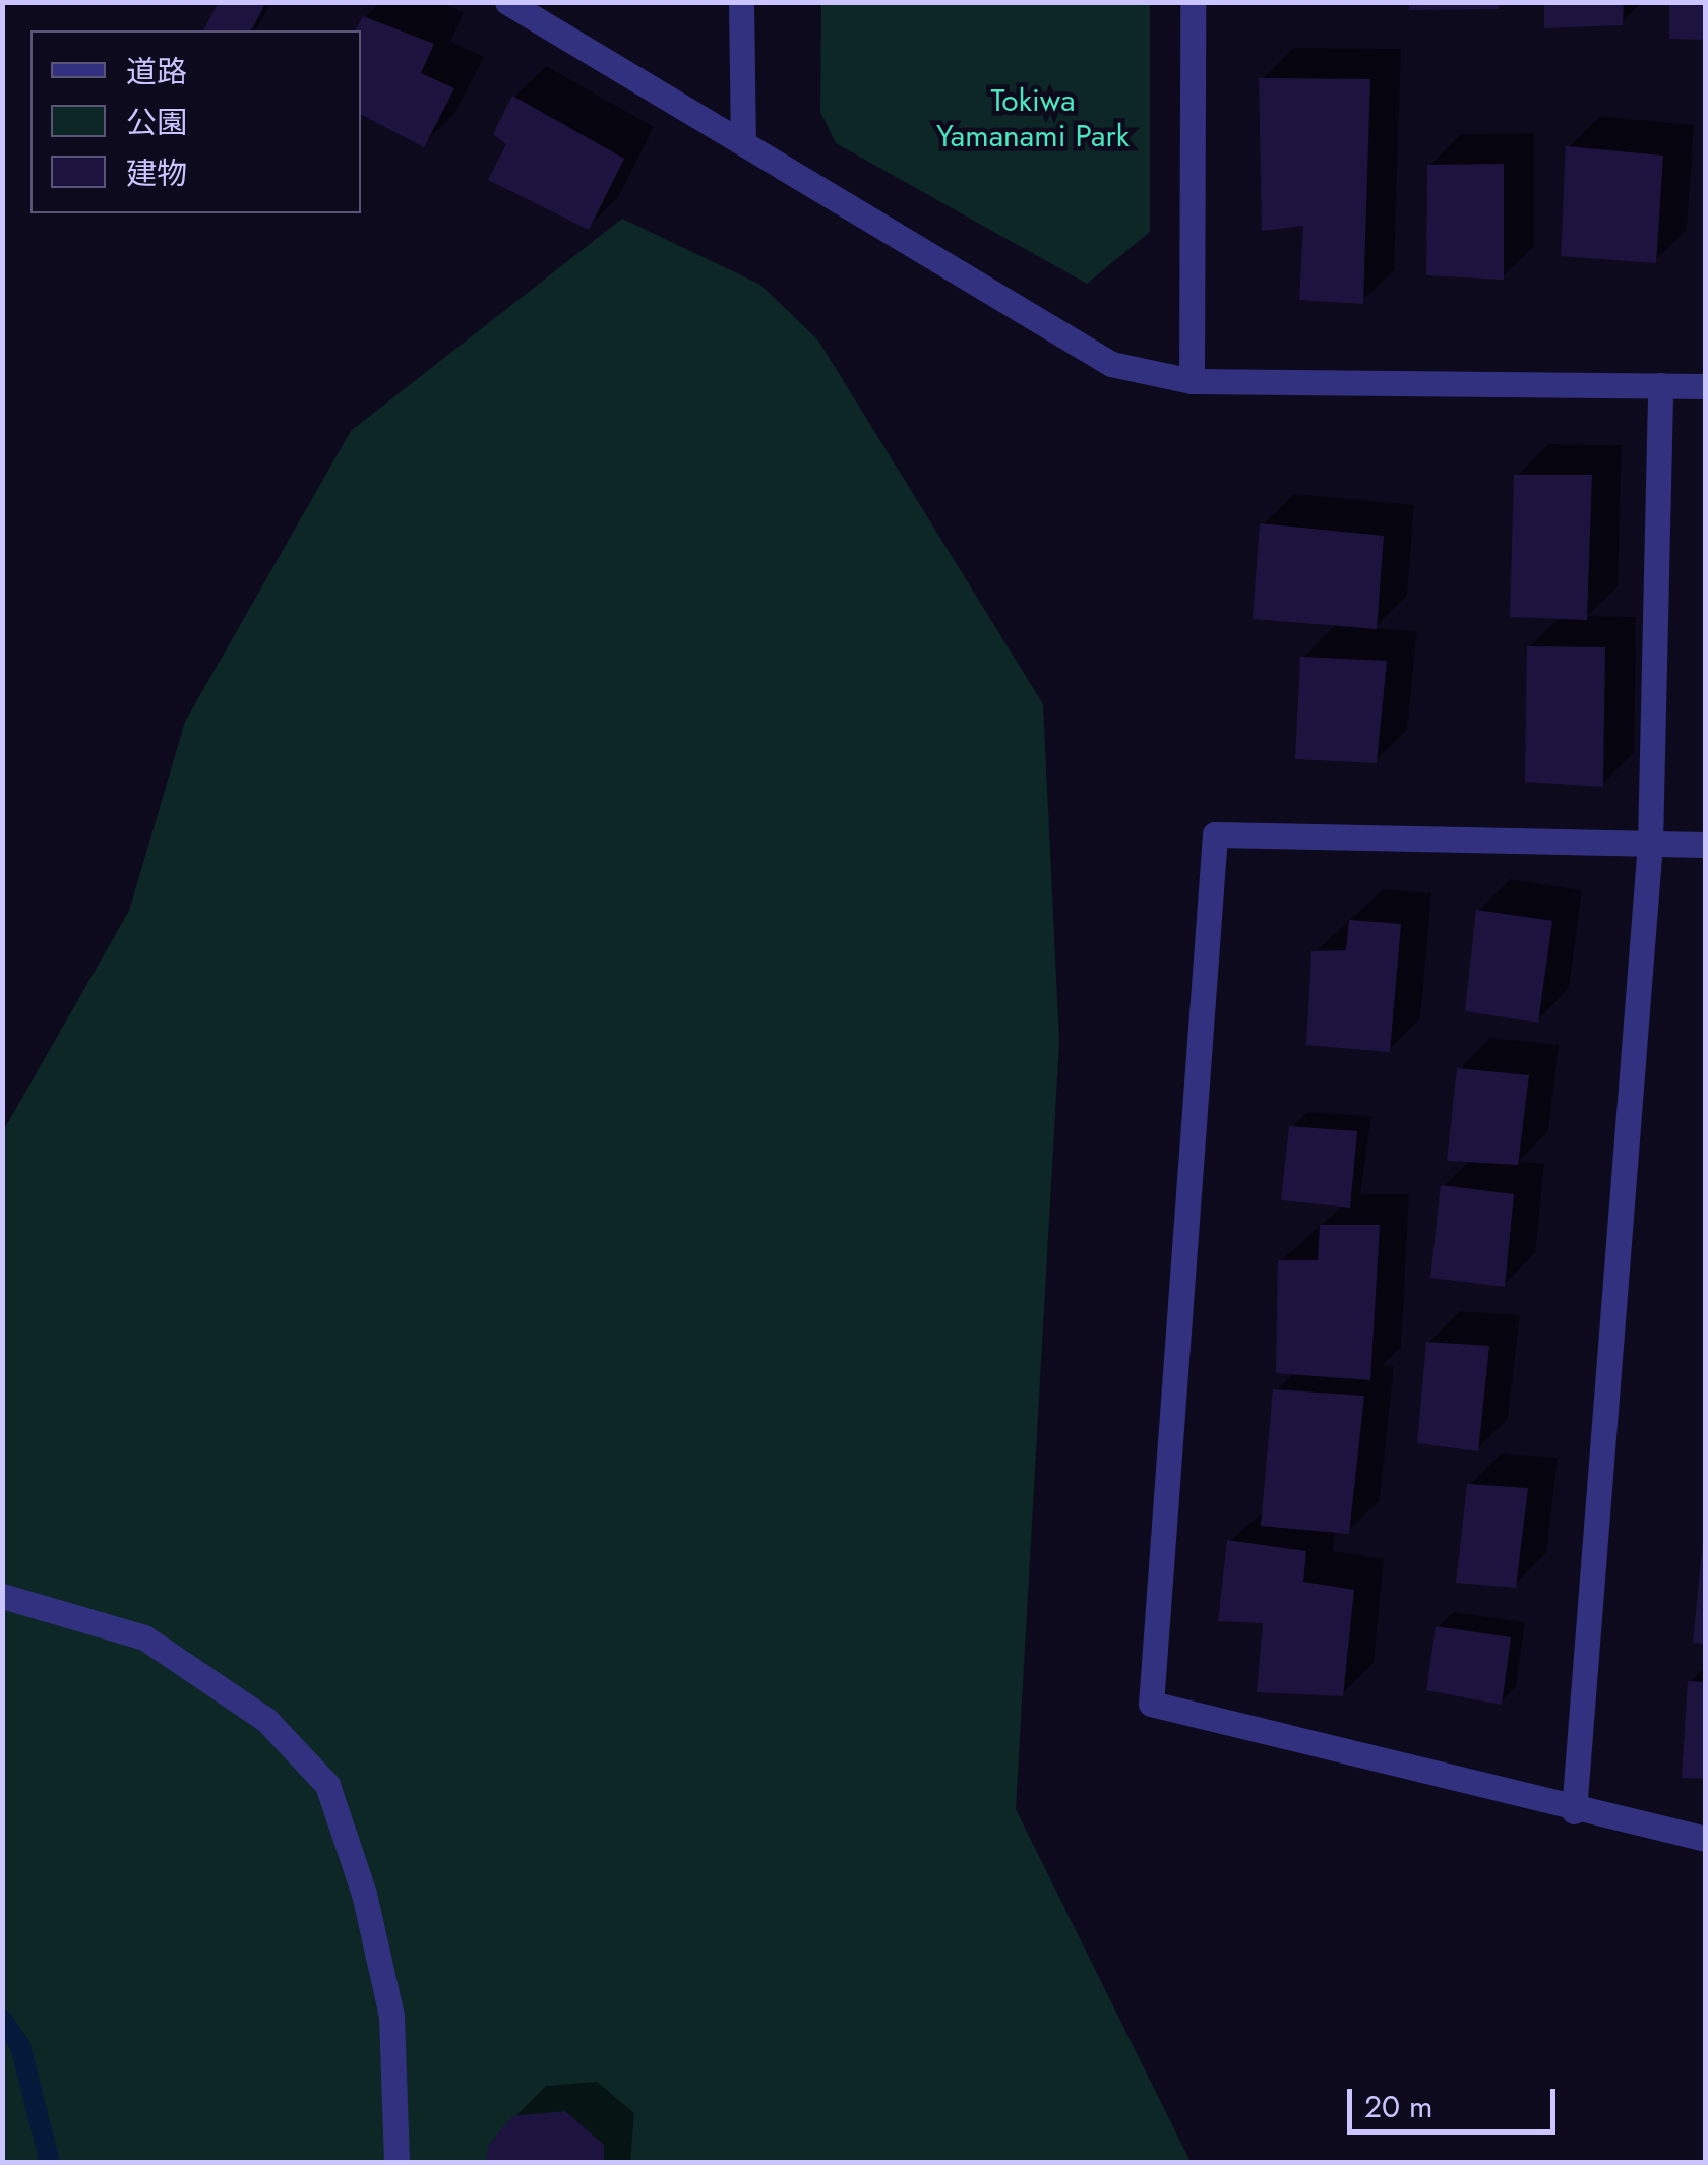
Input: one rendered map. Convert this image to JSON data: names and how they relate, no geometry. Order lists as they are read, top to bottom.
{
  "parks": ["Tokiwa Yamanami Park"],
  "legend": ["道路", "公園", "建物"],
  "scale_bar": "20 m"
}
